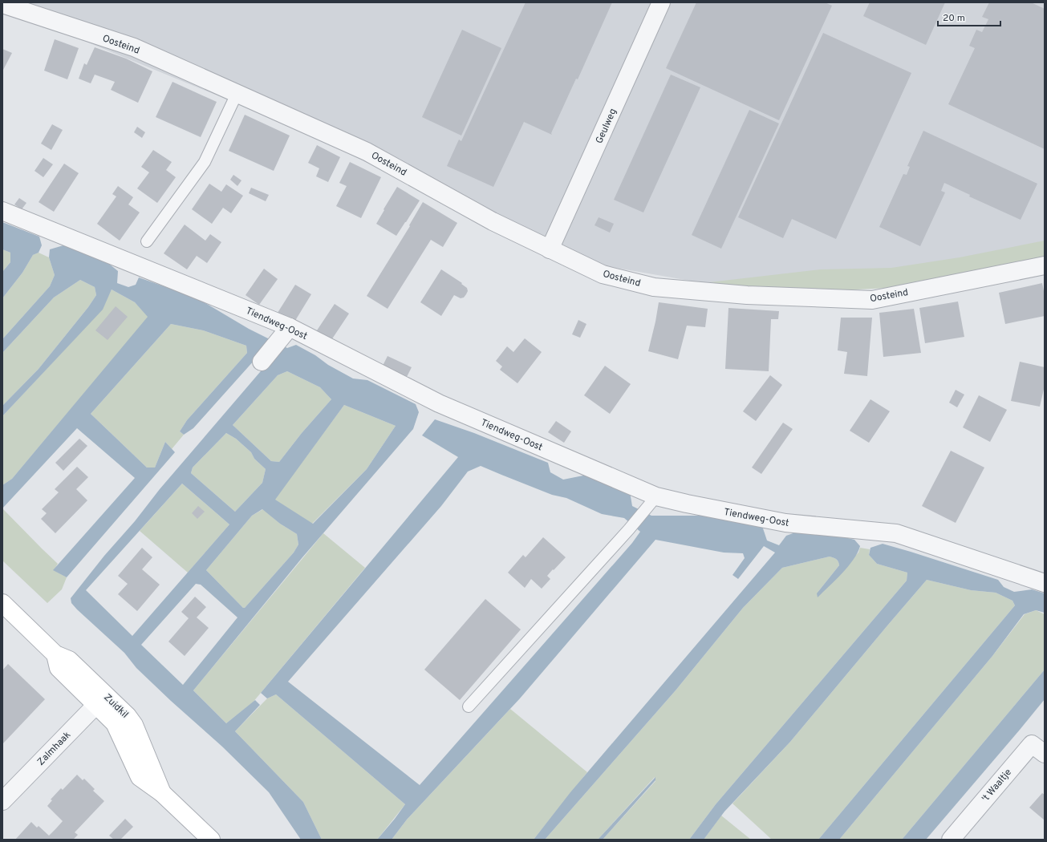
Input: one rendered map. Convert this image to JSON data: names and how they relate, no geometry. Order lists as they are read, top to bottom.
{
  "streets": {
    "street": [
      "Oosteind",
      "Geulweg",
      "Tiendweg-Oost",
      "Zuidkil",
      "Zalmhaak",
      "'t Waaltje"
    ]
  },
  "crossings": [
    ["Oosteind", "Geulweg"],
    ["Zuidkil", "Zalmhaak"]
  ],
  "scale_bar": "20 m"
}
